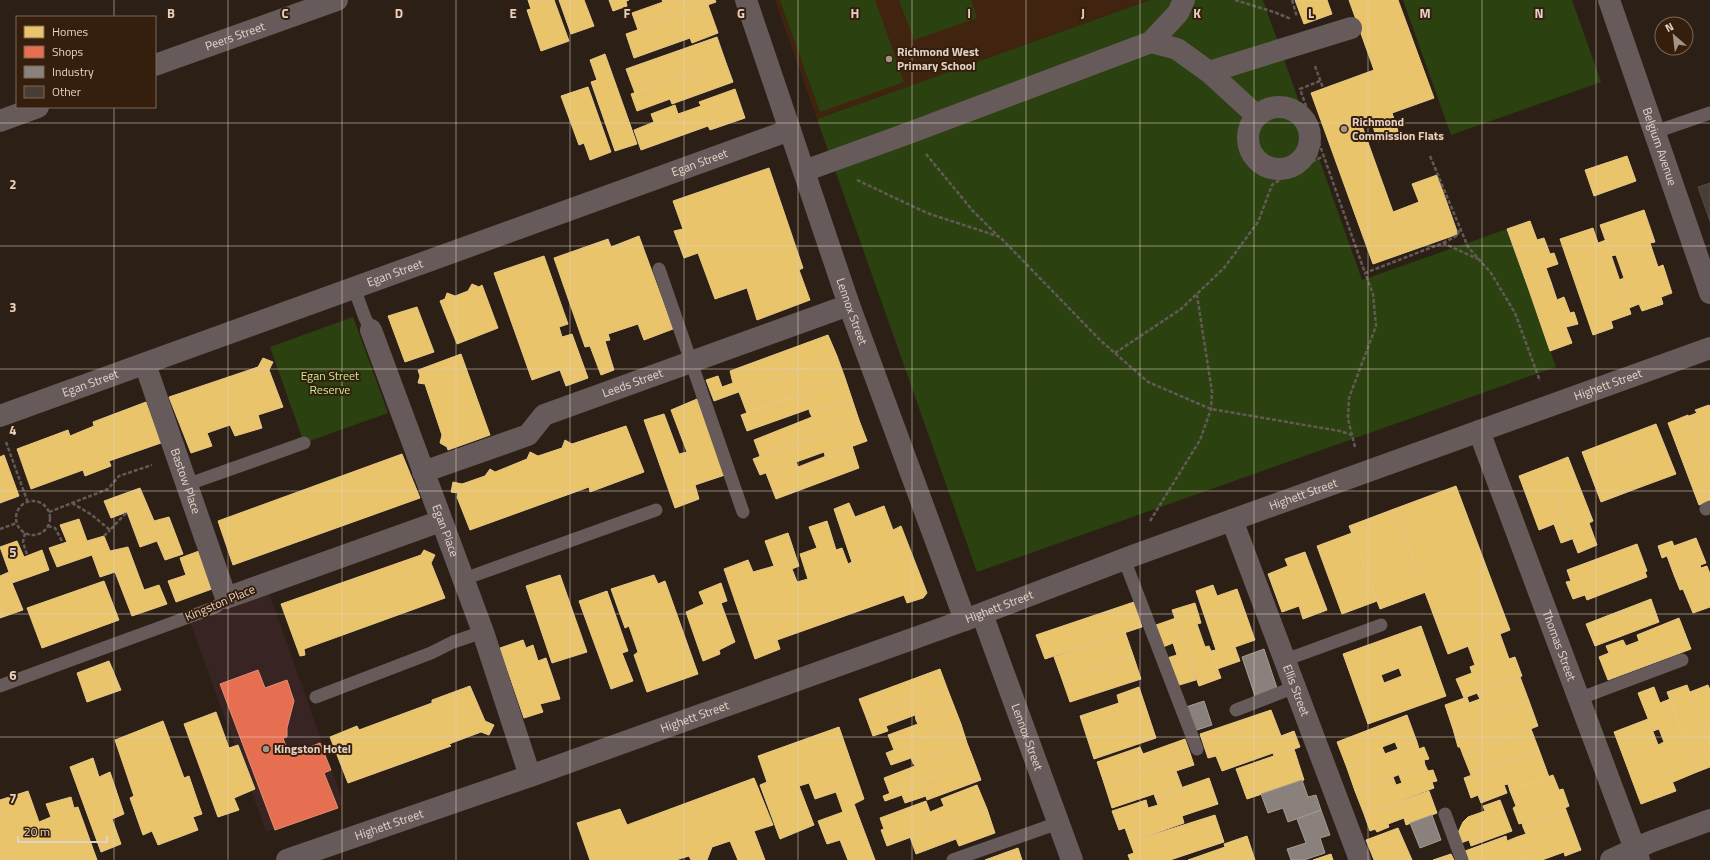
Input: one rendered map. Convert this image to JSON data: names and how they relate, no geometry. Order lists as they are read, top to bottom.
{
  "streets": {
    "street": [
      "Peers Street",
      "Belgium Avenue",
      "Egan Street",
      "Lennox Street",
      "Leeds Street",
      "Highett Street",
      "Bastow Place",
      "Egan Place",
      "Kingston Place",
      "Thomas Street",
      "Ellis Street"
    ]
  },
  "crossings": [
    ["Egan Street", "Lennox Street"],
    ["Egan Street", "Bastow Place"],
    ["Egan Street", "Egan Place"],
    ["Lennox Street", "Leeds Street"],
    ["Lennox Street", "Highett Street"],
    ["Leeds Street", "Egan Place"],
    ["Highett Street", "Egan Place"],
    ["Highett Street", "Thomas Street"],
    ["Highett Street", "Ellis Street"],
    ["Bastow Place", "Kingston Place"],
    ["Egan Place", "Kingston Place"]
  ],
  "parks": ["Egan Street Reserve"],
  "places": ["Richmond West Primary School", "Richmond Commission Flats", "Kingston Hotel"],
  "legend": [
    "Homes",
    "Shops",
    "Industry",
    "Other"
  ],
  "scale_bar": "20 m",
  "north": "top left",
  "grid": {
    "columns": [
      "B",
      "C",
      "D",
      "E",
      "F",
      "G",
      "H",
      "I",
      "J",
      "K",
      "L",
      "M",
      "N"
    ],
    "rows": [
      "2",
      "3",
      "4",
      "5",
      "6",
      "7"
    ]
  }
}
